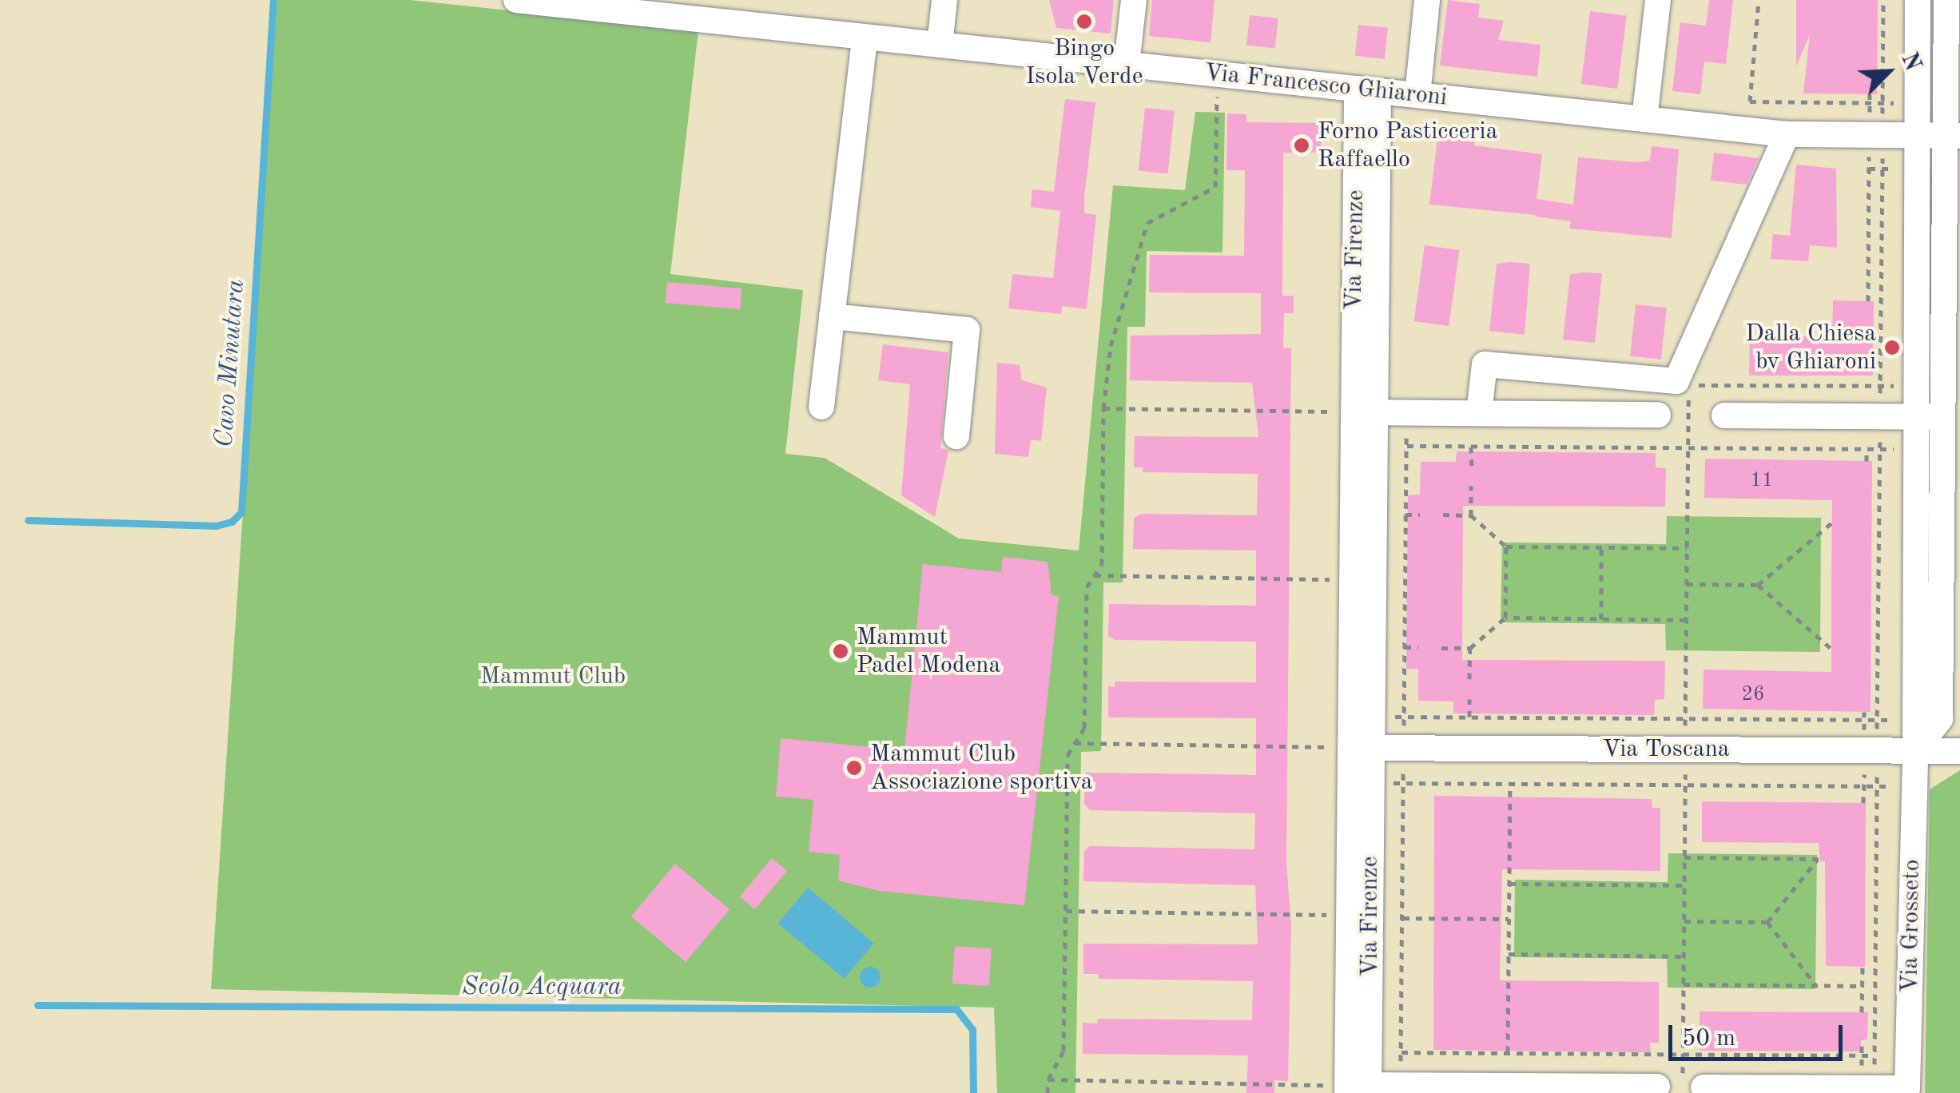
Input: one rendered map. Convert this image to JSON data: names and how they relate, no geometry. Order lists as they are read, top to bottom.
{
  "streets": {
    "street": [
      "Via Francesco Ghiaroni",
      "Via Firenze",
      "Via Toscana",
      "Via Grosseto"
    ]
  },
  "crossings": [
    ["Via Francesco Ghiaroni", "Via Firenze"],
    ["Via Francesco Ghiaroni", "Via Grosseto"],
    ["Via Firenze", "Via Toscana"],
    ["Via Toscana", "Via Grosseto"]
  ],
  "water": ["Cavo Minutara", "Scolo Acquara"],
  "parks": ["Mammut Club"],
  "places": [
    "Bingo Isola Verde",
    "Forno Pasticceria Raffaello",
    "Dalla Chiesa bv Ghiaroni",
    "Mammut Padel Modena",
    "Mammut Club Associazione sportiva"
  ],
  "house_numbers": ["11", "26"],
  "scale_bar": "50 m",
  "north": "top right"
}
